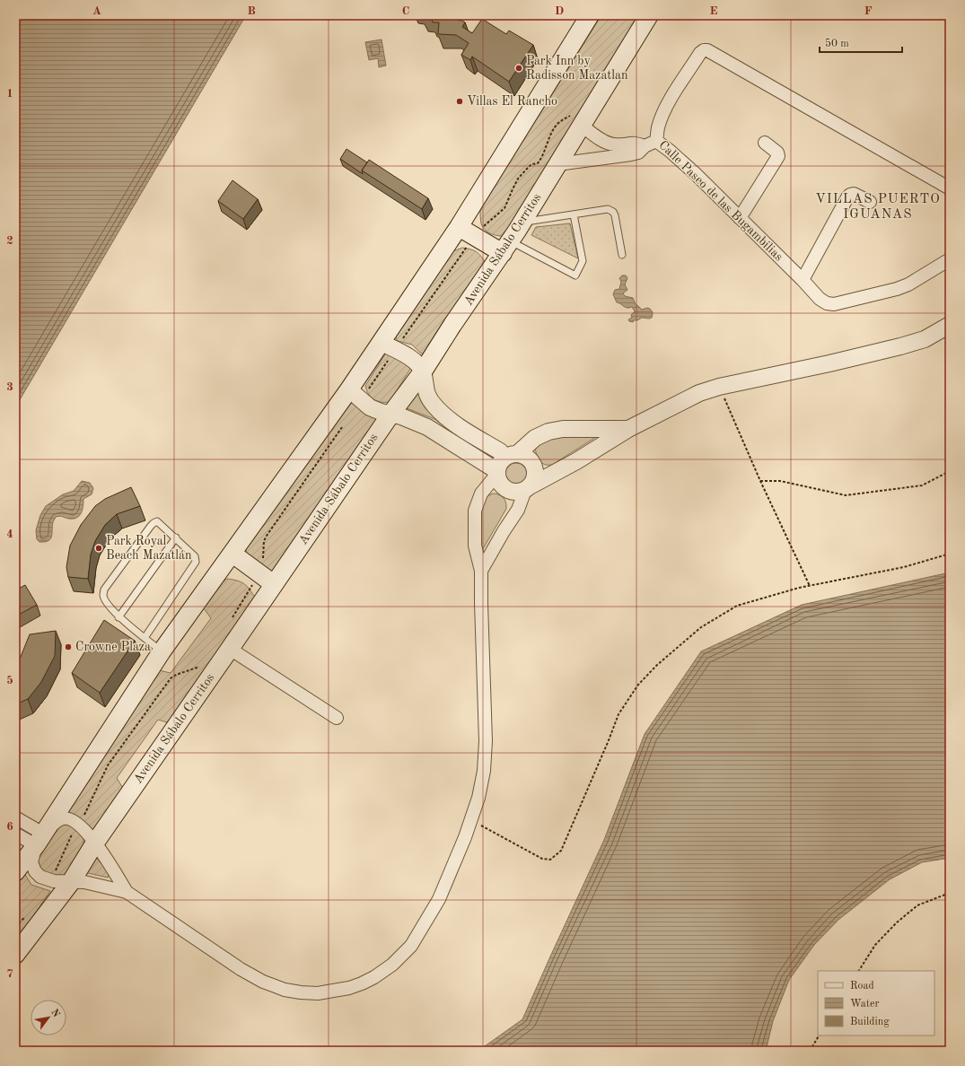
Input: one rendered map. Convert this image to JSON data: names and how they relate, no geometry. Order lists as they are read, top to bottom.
{
  "streets": {
    "main road": ["Avenida Sábalo Cerritos"],
    "street": ["Calle Paseo de las Bugambilias"]
  },
  "crossings": [
    ["Calle Paseo de las Bugambilias", "Avenida Sábalo Cerritos"]
  ],
  "districts": ["VILLAS PUERTO IGUANAS"],
  "places": [
    "Park Inn by Radisson Mazatlan",
    "Villas El Rancho",
    "Park Royal Beach Mazatlán",
    "Crowne Plaza"
  ],
  "legend": ["Road", "Water", "Building"],
  "scale_bar": "50 m",
  "north": "top right",
  "grid": {
    "columns": [
      "A",
      "B",
      "C",
      "D",
      "E",
      "F"
    ],
    "rows": [
      "1",
      "2",
      "3",
      "4",
      "5",
      "6",
      "7"
    ]
  }
}
